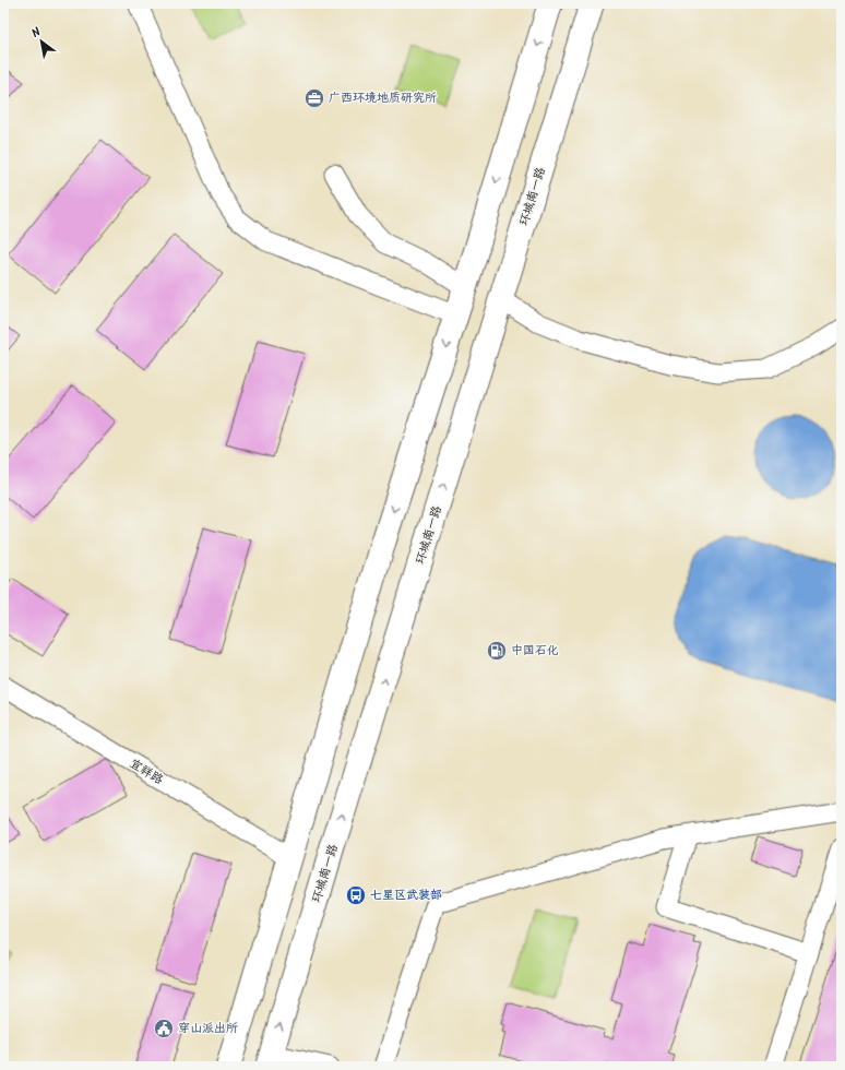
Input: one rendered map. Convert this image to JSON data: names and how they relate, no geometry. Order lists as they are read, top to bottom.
{
  "streets": {
    "main road": ["环城南一路"],
    "street": ["宜祥路"]
  },
  "places": {
    "office": ["广西环境地质研究所"],
    "fuel station": ["中国石化"],
    "bus stop": ["七星区武装部"],
    "public building": ["穿山派出所"]
  },
  "north": "top left"
}
